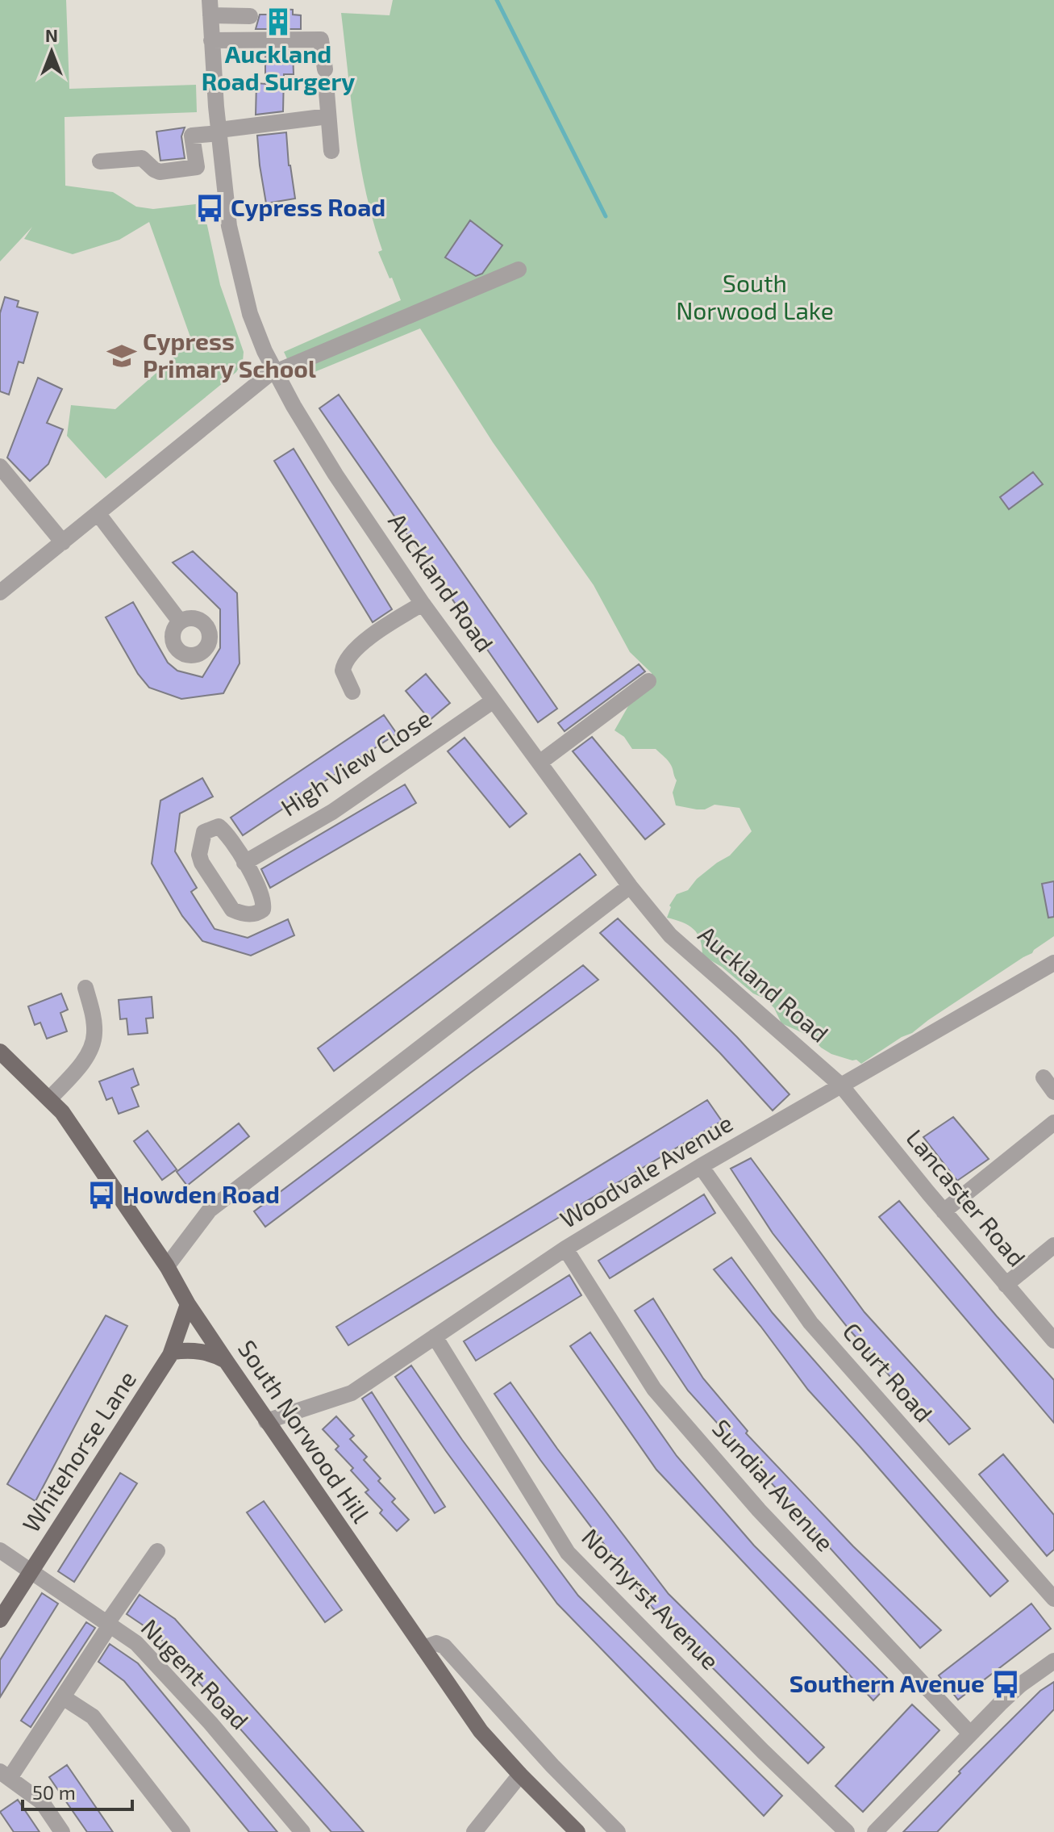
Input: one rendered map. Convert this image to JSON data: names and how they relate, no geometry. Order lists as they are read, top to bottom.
{
  "streets": {
    "main road": ["South Norwood Hill", "Whitehorse Lane"],
    "street": [
      "Auckland Road",
      "High View Close",
      "Woodvale Avenue",
      "Lancaster Road",
      "Court Road",
      "Sundial Avenue",
      "Norhyrst Avenue",
      "Nugent Road"
    ]
  },
  "crossings": [
    ["Auckland Road", "High View Close"],
    ["Auckland Road", "Woodvale Avenue"],
    ["Auckland Road", "Lancaster Road"],
    ["Woodvale Avenue", "Lancaster Road"],
    ["Woodvale Avenue", "Court Road"],
    ["Woodvale Avenue", "South Norwood Hill"],
    ["Woodvale Avenue", "Sundial Avenue"],
    ["Woodvale Avenue", "Norhyrst Avenue"],
    ["South Norwood Hill", "Whitehorse Lane"],
    ["Whitehorse Lane", "Nugent Road"]
  ],
  "parks": ["South Norwood Lake"],
  "places": {
    "building": ["Auckland Road Surgery"],
    "bus stop": ["Cypress Road", "Howden Road", "Southern Avenue"],
    "school or university": ["Cypress Primary School"]
  },
  "scale_bar": "50 m",
  "north": "top"
}
